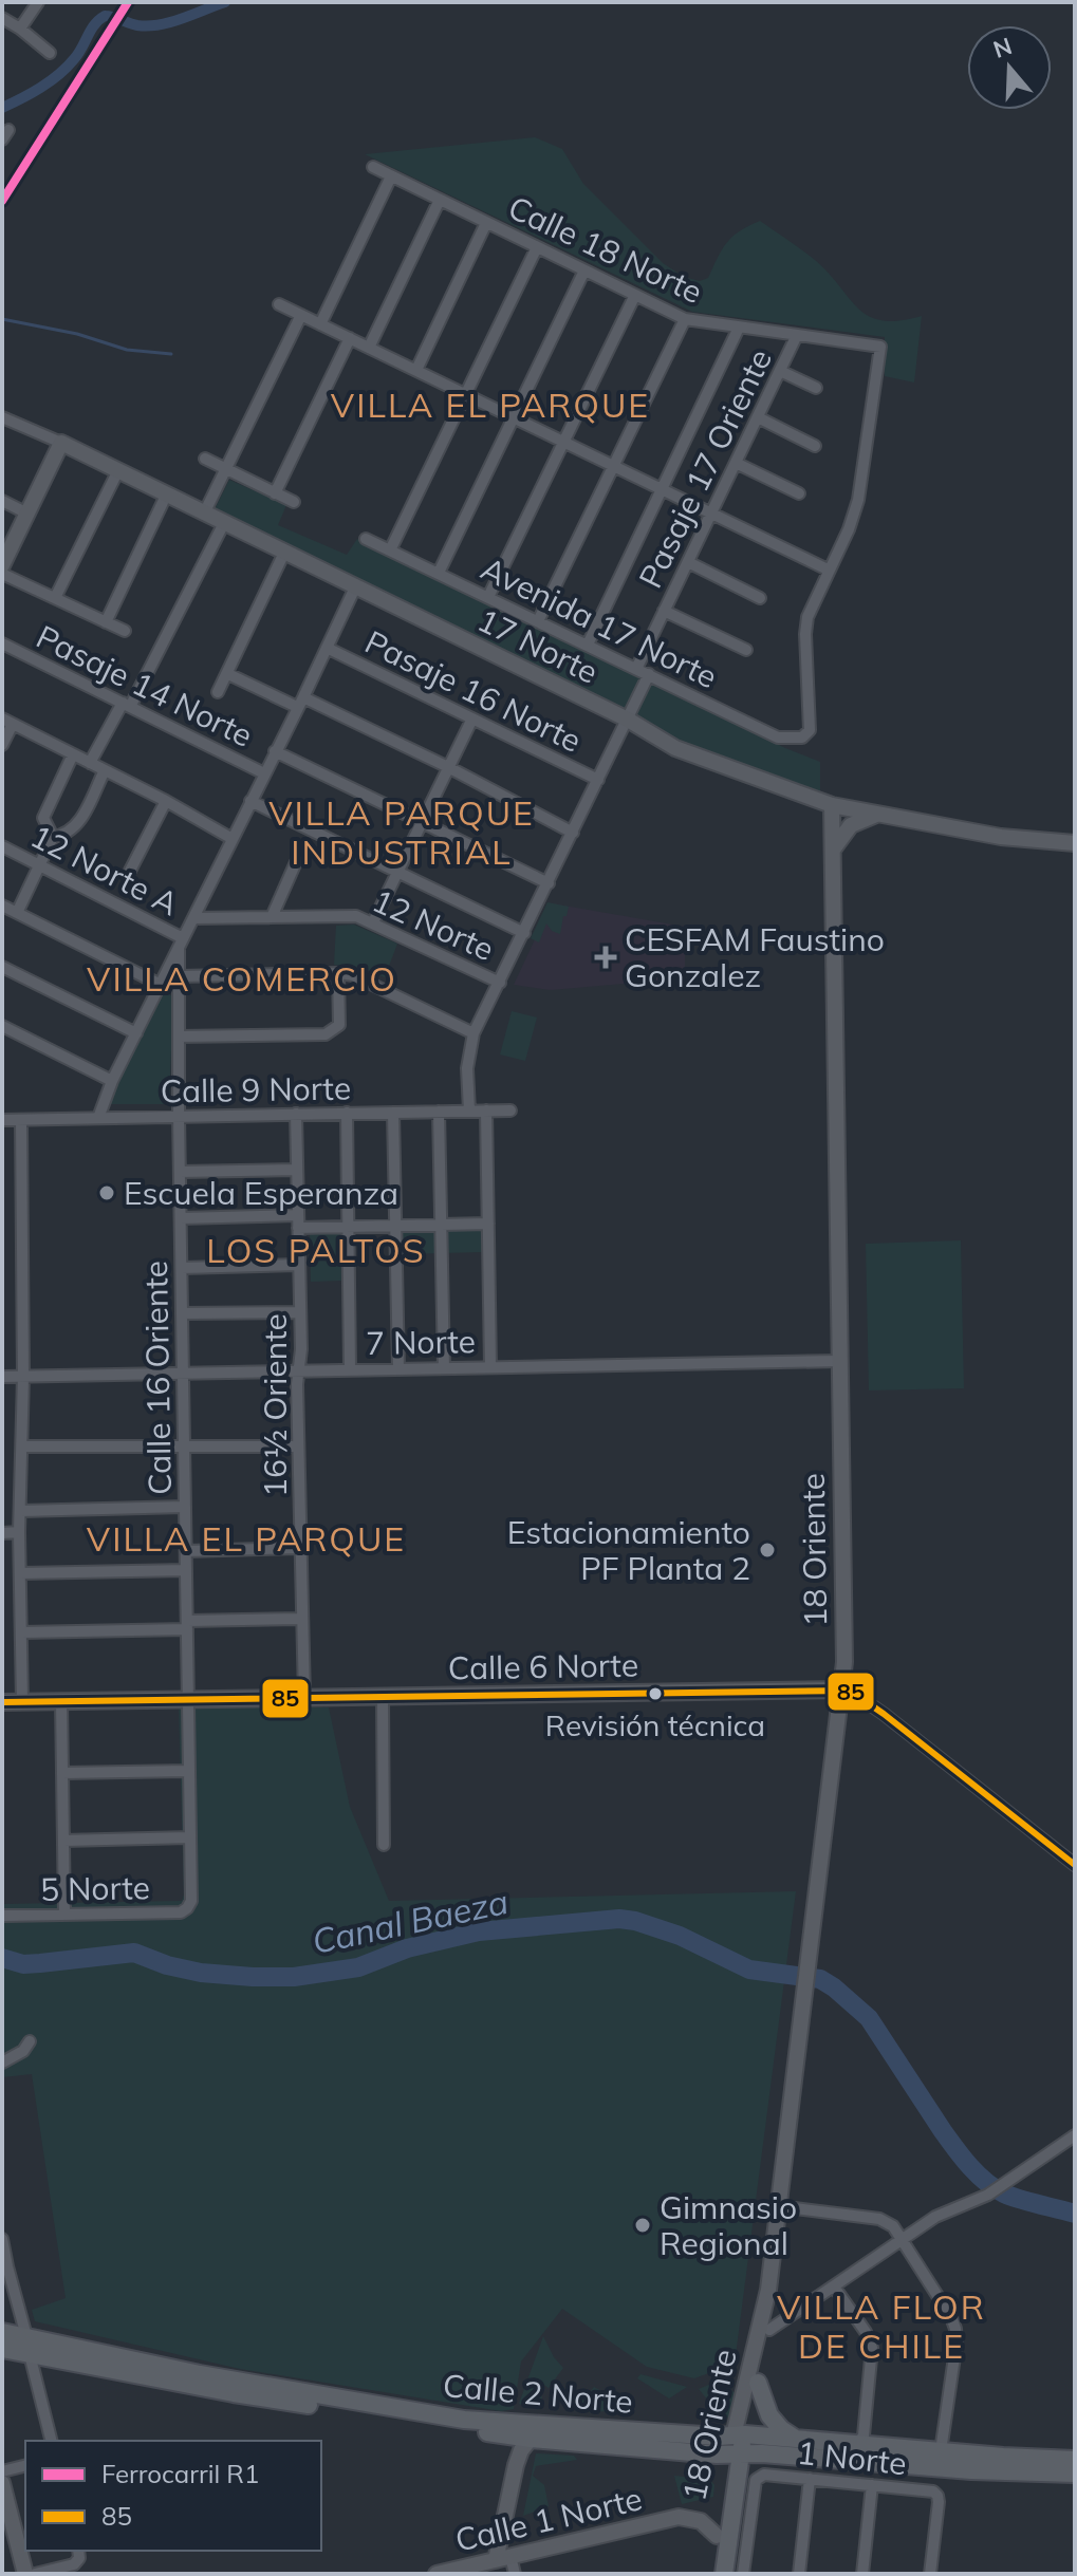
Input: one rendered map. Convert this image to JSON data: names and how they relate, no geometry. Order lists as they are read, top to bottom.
{
  "streets": {
    "main road": ["18 Oriente", "Calle 2 Norte"],
    "street": [
      "Calle 18 Norte",
      "Pasaje 17 Oriente",
      "Avenida 17 Norte",
      "17 Norte",
      "Pasaje 14 Norte",
      "Pasaje 16 Norte",
      "12 Norte A",
      "12 Norte",
      "Calle 9 Norte",
      "7 Norte",
      "Calle 16 Oriente",
      "16½ Oriente",
      "Calle 6 Norte",
      "5 Norte",
      "1 Norte",
      "Calle 1 Norte"
    ]
  },
  "crossings": [
    ["Calle 18 Norte", "Pasaje 17 Oriente"],
    ["Calle 18 Norte", "Avenida 17 Norte"],
    ["Pasaje 17 Oriente", "Avenida 17 Norte"],
    ["17 Norte", "Calle 16 Oriente"],
    ["17 Norte", "18 Oriente"],
    ["Pasaje 14 Norte", "Calle 16 Oriente"],
    ["Pasaje 16 Norte", "Calle 16 Oriente"],
    ["12 Norte A", "Calle 16 Oriente"],
    ["12 Norte", "Calle 16 Oriente"],
    ["Calle 9 Norte", "Calle 16 Oriente"],
    ["Calle 9 Norte", "16½ Oriente"],
    ["7 Norte", "Calle 16 Oriente"],
    ["7 Norte", "16½ Oriente"],
    ["7 Norte", "18 Oriente"],
    ["Calle 16 Oriente", "Calle 6 Norte"],
    ["Calle 16 Oriente", "5 Norte"],
    ["16½ Oriente", "Calle 6 Norte"],
    ["18 Oriente", "Calle 6 Norte"],
    ["18 Oriente", "Calle 2 Norte"],
    ["18 Oriente", "1 Norte"],
    ["18 Oriente", "Calle 1 Norte"]
  ],
  "districts": [
    "VILLA EL PARQUE",
    "VILLA PARQUE INDUSTRIAL",
    "VILLA COMERCIO",
    "LOS PALTOS",
    "VILLA EL PARQUE",
    "VILLA FLOR DE CHILE"
  ],
  "water": ["Canal Baeza"],
  "places": {
    "health": ["CESFAM Faustino Gonzalez"],
    "other": [
      "Escuela Esperanza",
      "Estacionamiento PF Planta 2",
      "Revisión técnica",
      "Gimnasio Regional"
    ]
  },
  "lines": ["rail line R1", "transit line 85"],
  "legend": ["Ferrocarril R1", "85"],
  "north": "top"
}
